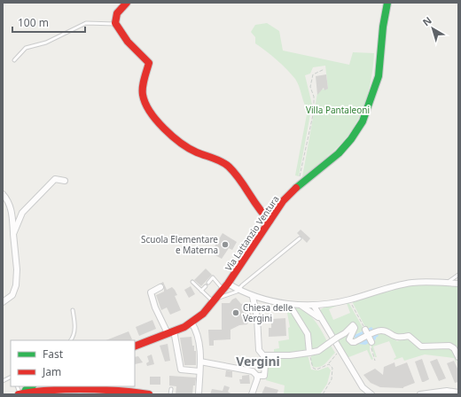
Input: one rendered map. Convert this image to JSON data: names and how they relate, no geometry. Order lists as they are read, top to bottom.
{
  "streets": {
    "main road": ["Via Lattanzio Ventura"]
  },
  "districts": ["Vergini"],
  "parks": ["Villa Pantaleoni"],
  "places": ["Scuola Elementare e Materna", "Chiesa delle Vergini"],
  "legend": ["Fast", "Jam"],
  "scale_bar": "100 m",
  "north": "top left"
}
